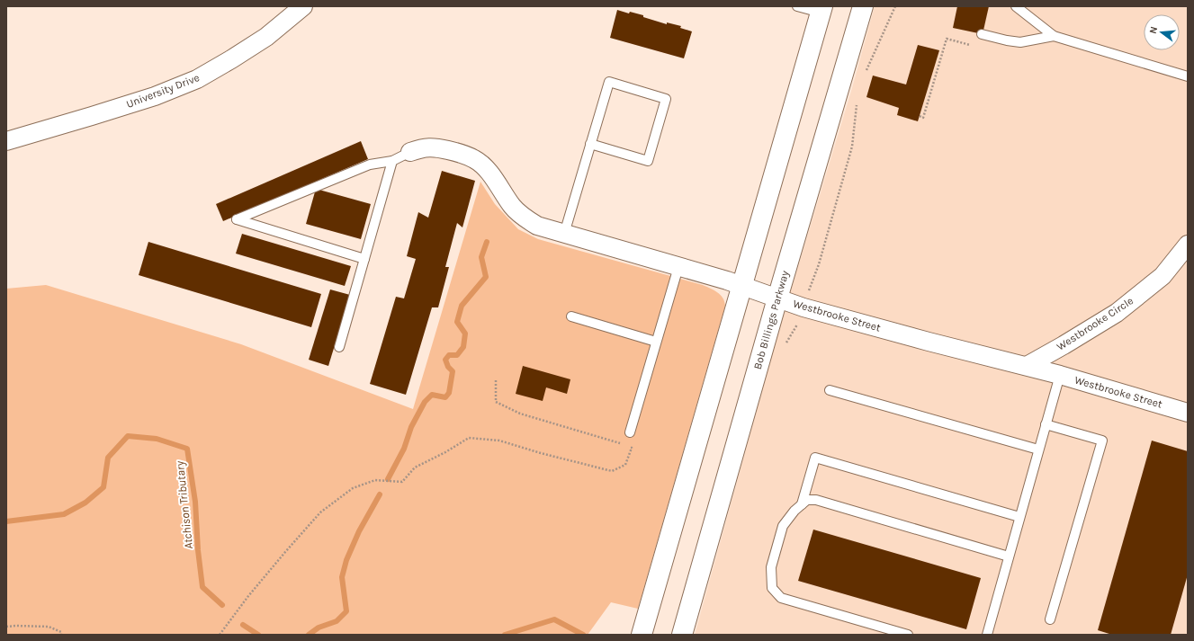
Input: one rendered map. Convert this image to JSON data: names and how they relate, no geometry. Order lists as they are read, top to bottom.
{
  "streets": {
    "main road": ["Bob Billings Parkway"],
    "street": ["University Drive", "Westbrooke Street", "Westbrooke Circle"]
  },
  "crossings": [
    ["Westbrooke Street", "Bob Billings Parkway"],
    ["Westbrooke Street", "Westbrooke Circle"]
  ],
  "water": ["Atchison Tributary"],
  "north": "left"
}
